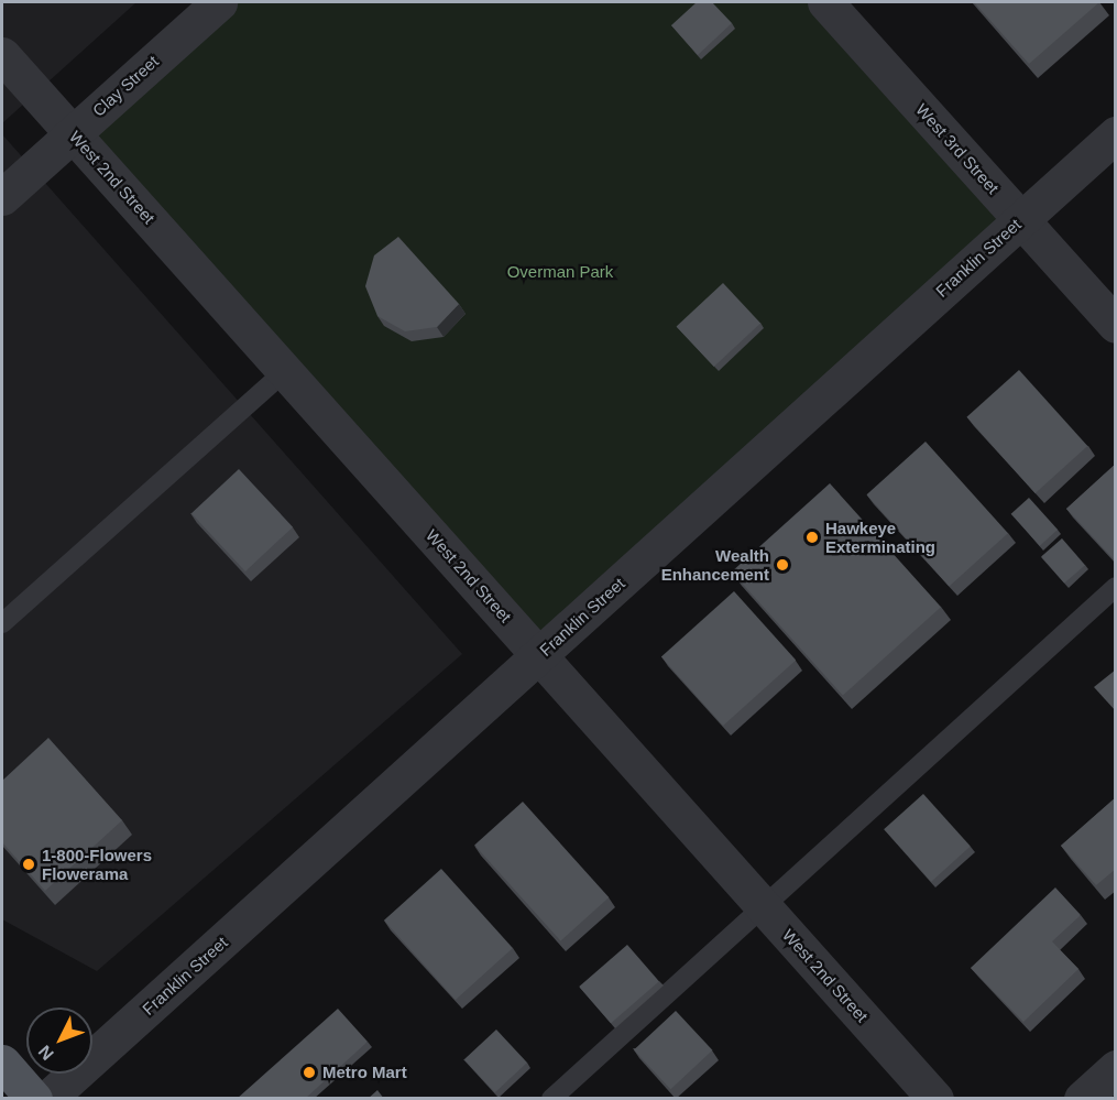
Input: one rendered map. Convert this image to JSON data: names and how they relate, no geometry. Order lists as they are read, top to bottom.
{
  "streets": {
    "street": [
      "Clay Street",
      "West 3rd Street",
      "West 2nd Street",
      "Franklin Street"
    ]
  },
  "crossings": [
    ["Clay Street", "West 2nd Street"],
    ["West 3rd Street", "Franklin Street"],
    ["West 2nd Street", "Franklin Street"]
  ],
  "parks": ["Overman Park"],
  "places": [
    "Hawkeye Exterminating",
    "Wealth Enhancement",
    "1-800-Flowers Flowerama",
    "Metro Mart"
  ],
  "north": "bottom left"
}
